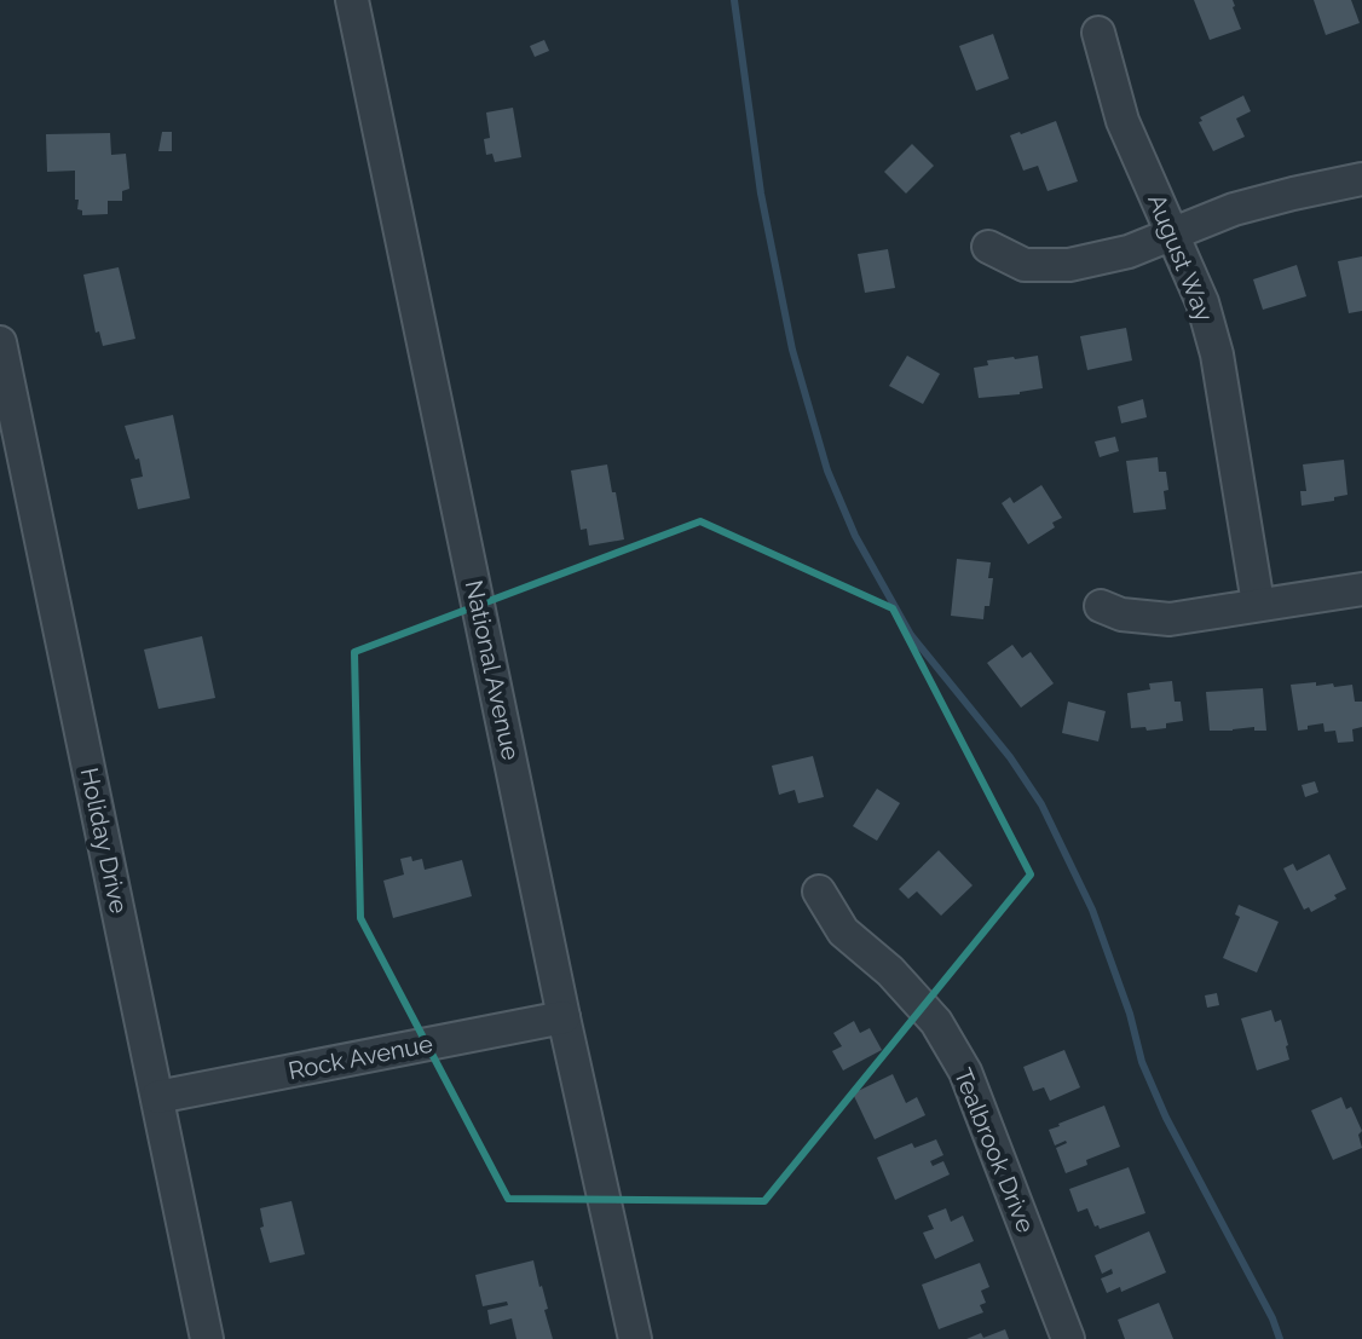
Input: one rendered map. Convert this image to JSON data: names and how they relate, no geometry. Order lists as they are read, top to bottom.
{
  "streets": {
    "street": [
      "August Way",
      "National Avenue",
      "Holiday Drive",
      "Rock Avenue",
      "Tealbrook Drive"
    ]
  },
  "crossings": [
    ["National Avenue", "Rock Avenue"],
    ["Holiday Drive", "Rock Avenue"]
  ]
}
